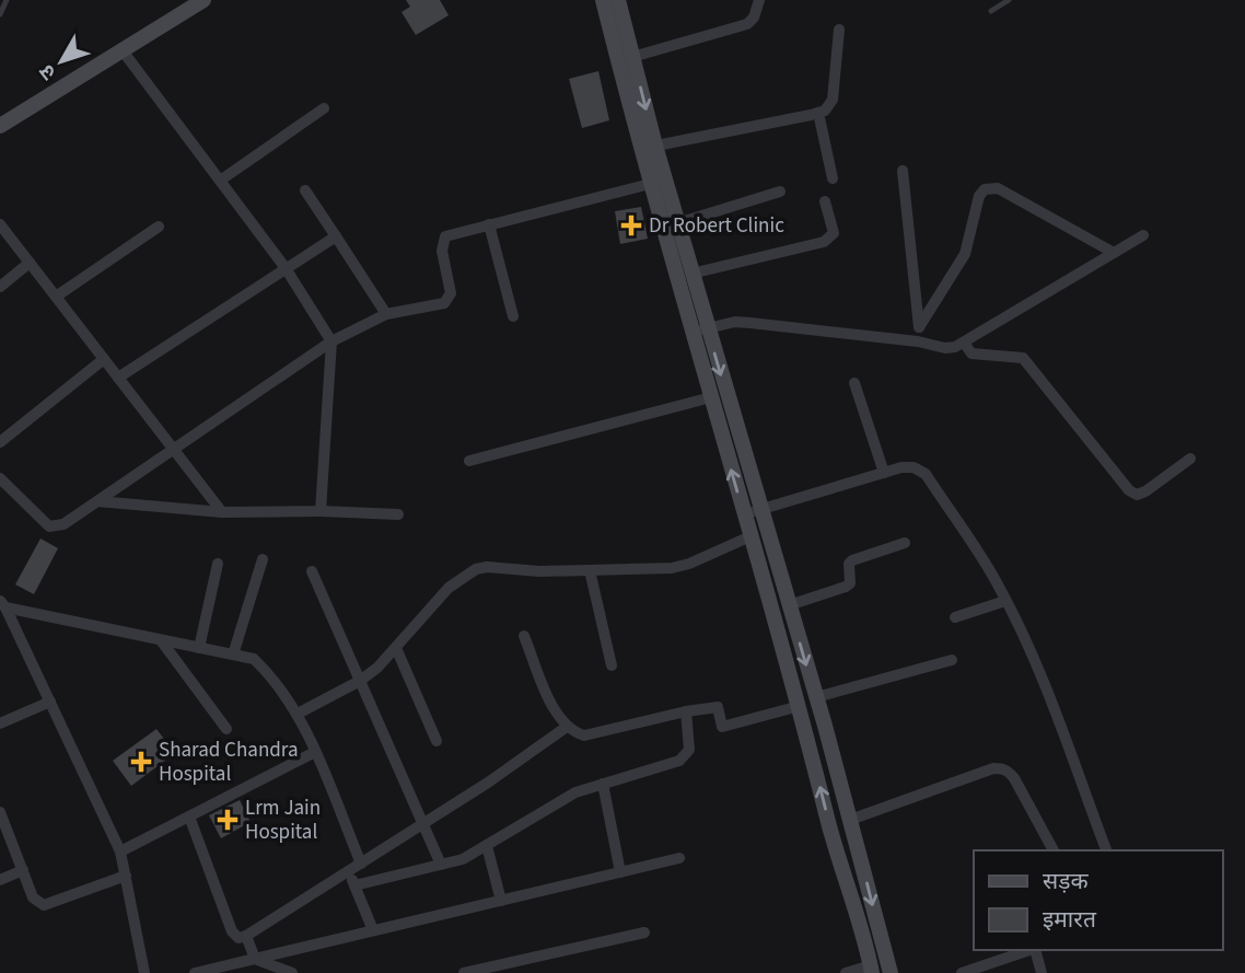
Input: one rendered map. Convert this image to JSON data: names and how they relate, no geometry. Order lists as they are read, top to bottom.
{
  "places": {
    "health": ["Dr Robert Clinic", "Sharad Chandra Hospital", "Lrm Jain Hospital"]
  },
  "legend": ["सड़क", "इमारत"],
  "north": "bottom left"
}
